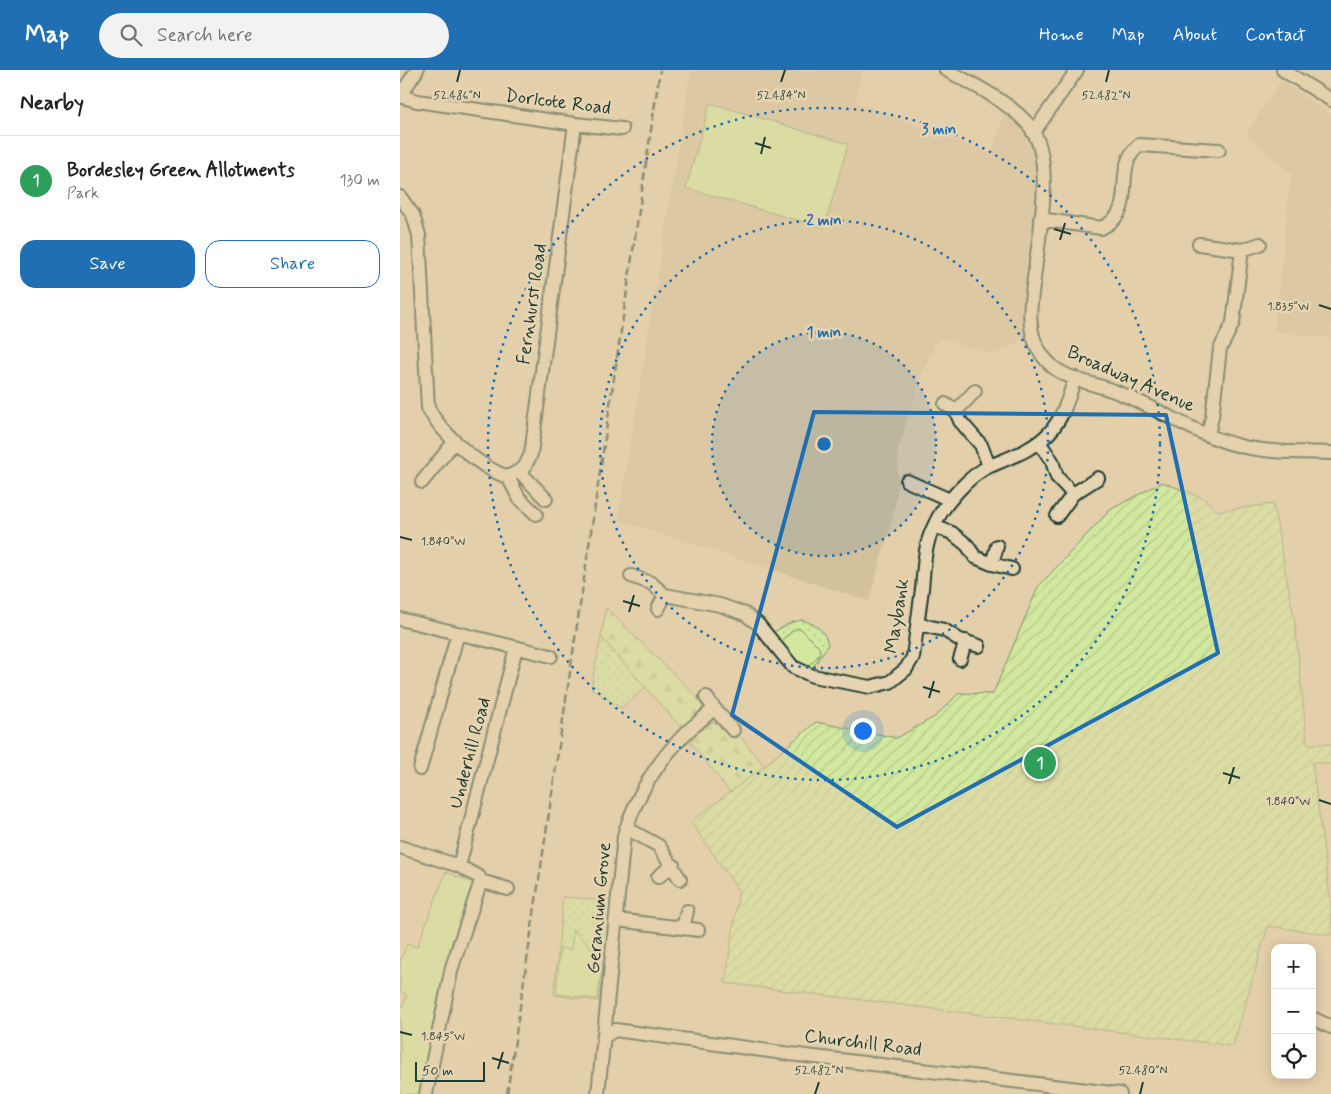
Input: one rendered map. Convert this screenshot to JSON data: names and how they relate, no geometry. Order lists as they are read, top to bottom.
{
  "streets": {
    "street": [
      "Dorlcote Road",
      "Fernhurst Road",
      "Broadway Avenue",
      "Maybank",
      "Underhill Road",
      "Geranium Grove",
      "Churchill Road"
    ]
  },
  "crossings": [
    ["Dorlcote Road", "Fernhurst Road"],
    ["Broadway Avenue", "Maybank"],
    ["Geranium Grove", "Churchill Road"]
  ],
  "scale_bar": "50 m",
  "page": {
    "header": "Map",
    "search": "Search here",
    "nav": [
      "Home",
      "Map",
      "About",
      "Contact"
    ],
    "heading": "Nearby",
    "list": [
      {
        "mark": "1",
        "name": "Bordesley Green Allotments",
        "note": "Park",
        "value": "130 m"
      }
    ],
    "buttons": ["Save", "Share"],
    "pins": "1",
    "map_buttons": ["+", "−"],
    "scale": "50 m"
  },
  "coordinates": [
    "52.486°N",
    "52.484°N",
    "52.482°N",
    "1.835°W",
    "1.840°W",
    "1.845°W",
    "52.480°N"
  ],
  "rings": ["3 min", "2 min", "1 min"]
}
